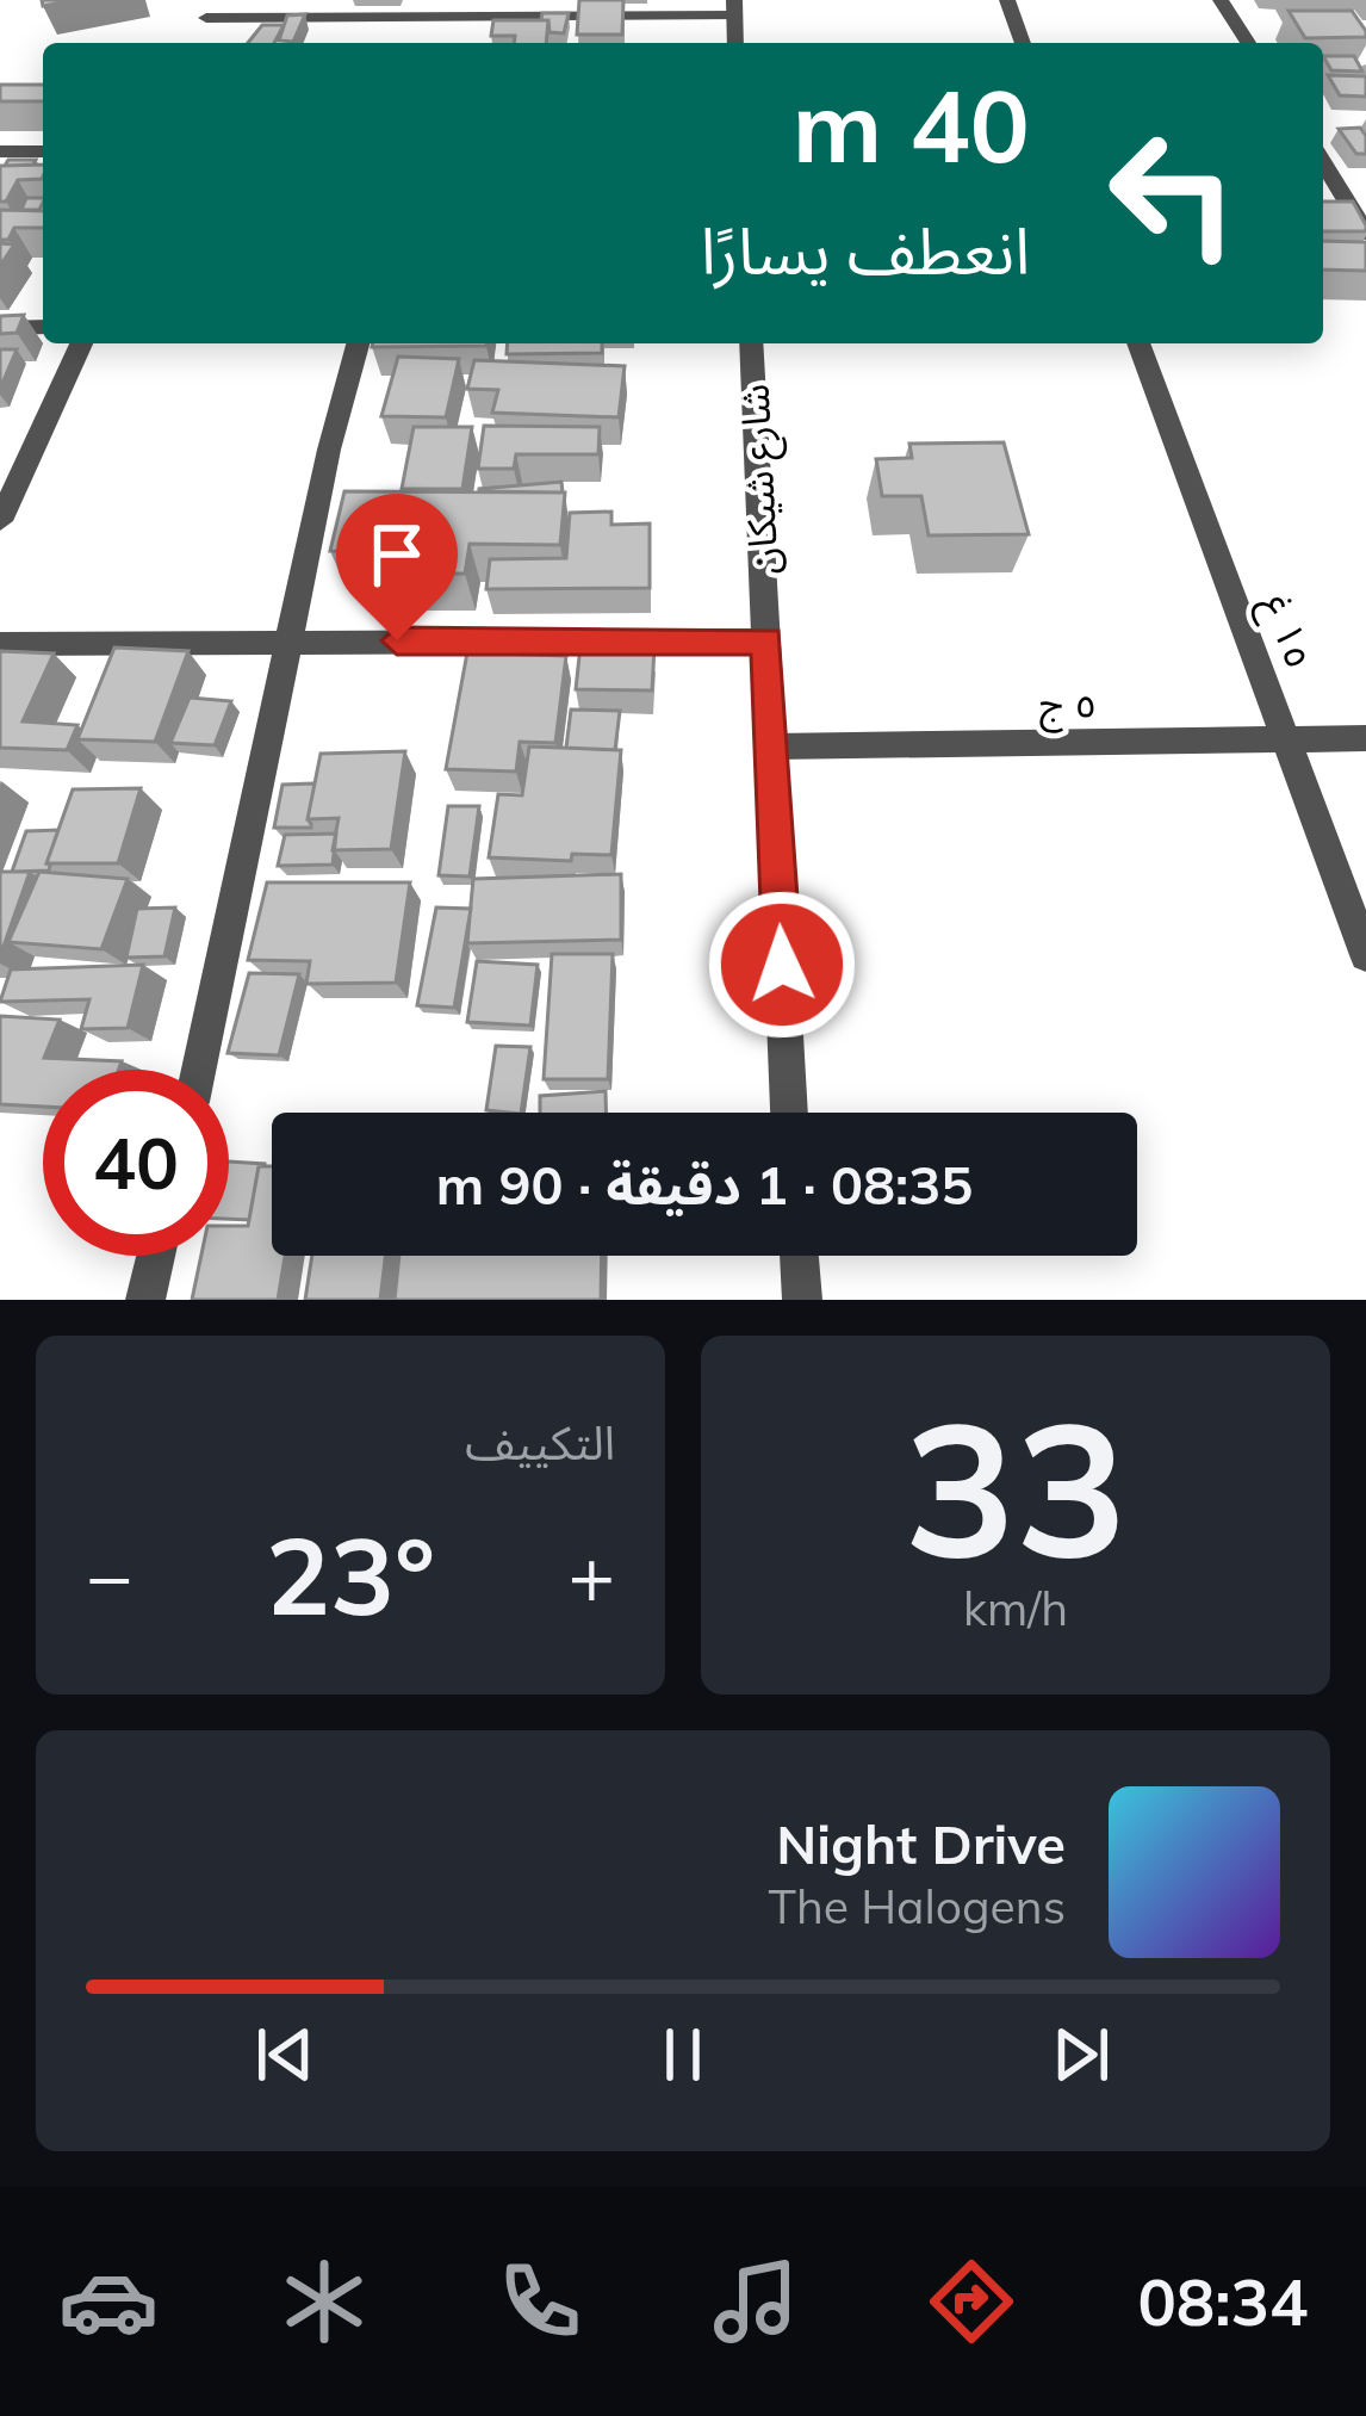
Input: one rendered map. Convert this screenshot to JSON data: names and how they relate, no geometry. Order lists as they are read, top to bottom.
{
  "streets": {
    "street": ["شارع شيكان", "١٥ غ", "٥ ج"]
  },
  "crossings": [
    ["شارع شيكان", "٥ ج"],
    ["١٥ غ", "٥ ج"]
  ],
  "page": {
    "turn": ["40 m", "انعطف يسارًا"],
    "limit": "40",
    "trip": "08:35 · 1 دقيقة · 90 m",
    "tile": [
      ["33", "km/h"],
      "التكييف"
    ],
    "heat": ["−", "23°", "+"],
    "song": ["Night Drive", "The Halogens"],
    "tabs": "08:34"
  }
}
